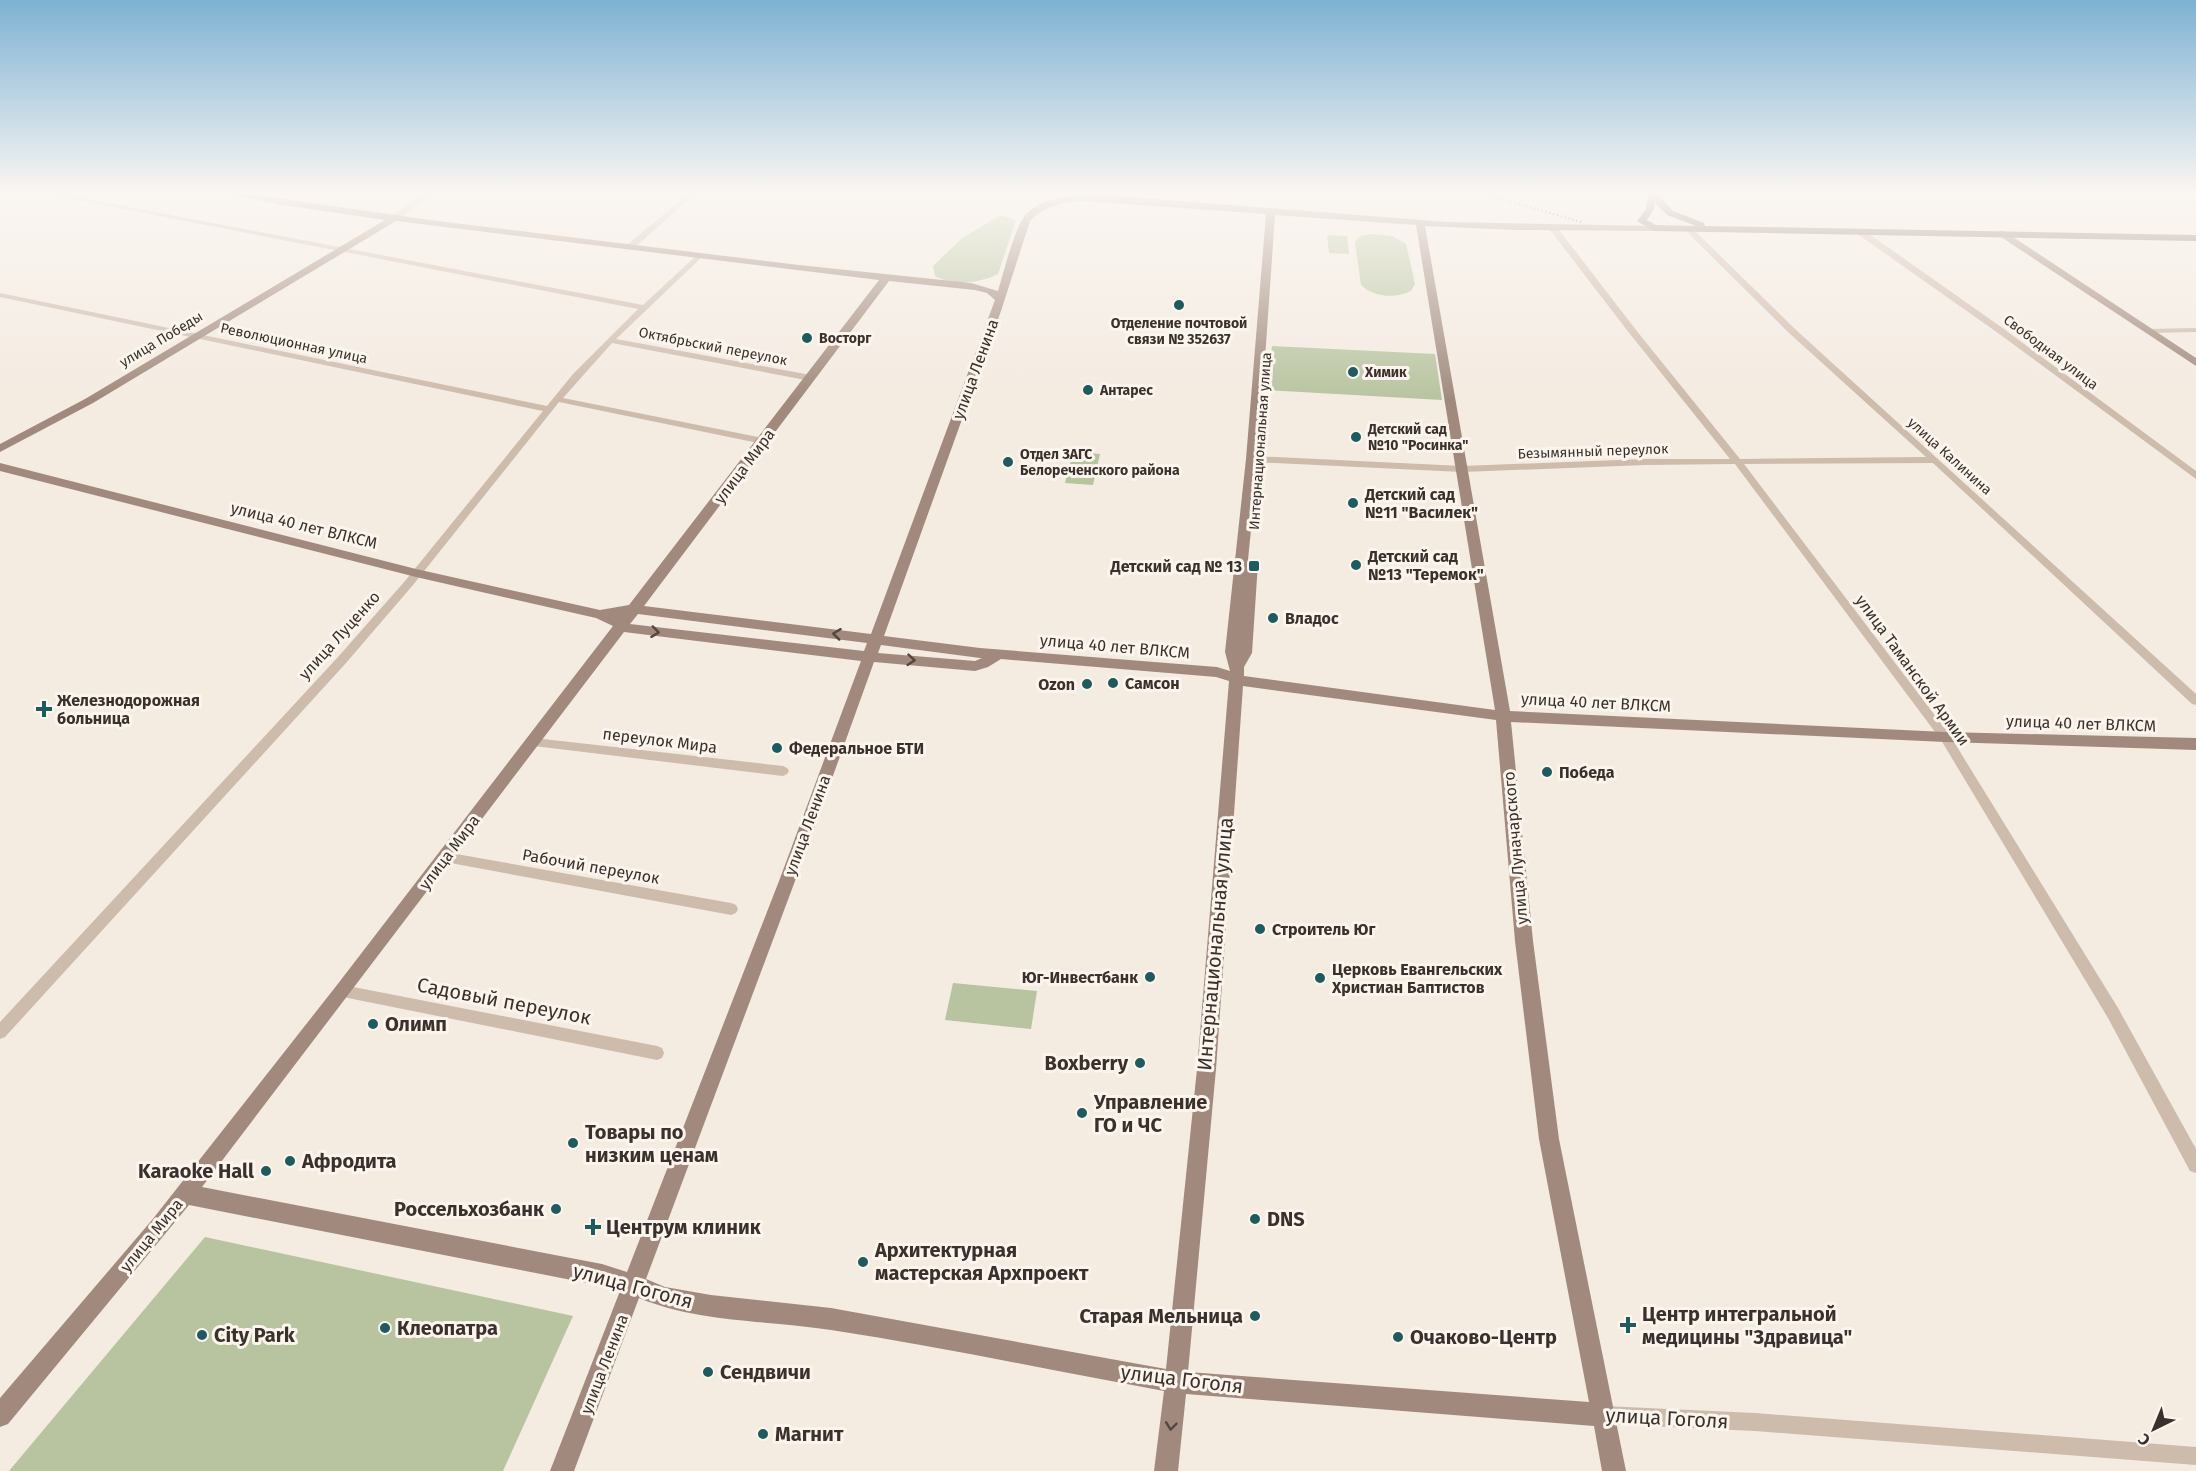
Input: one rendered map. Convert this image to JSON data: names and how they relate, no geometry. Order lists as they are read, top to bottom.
{
  "streets": {
    "street": [
      "улица Победы",
      "Революционная улица",
      "Октябрьский переулок",
      "Свободная улица",
      "улица Ленина",
      "Интернациональная улица",
      "Безымянный переулок",
      "улица Калинина",
      "улица Мира",
      "улица 40 лет ВЛКСМ",
      "улица Луценко",
      "улица Таманской Армии",
      "переулок Мира",
      "улица Луначарского",
      "Рабочий переулок",
      "Садовый переулок",
      "улица Гоголя"
    ]
  },
  "crossings": [
    ["улица Победы", "Революционная улица"],
    ["Революционная улица", "улица Луценко"],
    ["Октябрьский переулок", "улица Мира"],
    ["Октябрьский переулок", "улица Луценко"],
    ["улица Ленина", "улица 40 лет ВЛКСМ"],
    ["улица Ленина", "улица Гоголя"],
    ["Интернациональная улица", "Безымянный переулок"],
    ["Интернациональная улица", "улица 40 лет ВЛКСМ"],
    ["Интернациональная улица", "улица Гоголя"],
    ["Безымянный переулок", "улица Калинина"],
    ["Безымянный переулок", "улица Таманской Армии"],
    ["Безымянный переулок", "улица Луначарского"],
    ["улица Мира", "улица 40 лет ВЛКСМ"],
    ["улица Мира", "переулок Мира"],
    ["улица Мира", "Рабочий переулок"],
    ["улица Мира", "Садовый переулок"],
    ["улица Мира", "улица Гоголя"],
    ["улица 40 лет ВЛКСМ", "улица Луценко"],
    ["улица 40 лет ВЛКСМ", "улица Таманской Армии"],
    ["улица 40 лет ВЛКСМ", "улица Луначарского"],
    ["улица Луначарского", "улица Гоголя"]
  ],
  "places": {
    "other": [
      "Отделение почтовой связи № 352637",
      "Восторг",
      "Химик",
      "Антарес",
      "Детский сад №10 \"Росинка\"",
      "Отдел ЗАГС Белореченского района",
      "Детский сад №11 \"Василек\"",
      "Детский сад №13 \"Теремок\"",
      "Владос",
      "Самсон",
      "Ozon",
      "Федеральное БТИ",
      "Победа",
      "Строитель Юг",
      "Юг-Инвестбанк",
      "Церковь Евангельских Христиан Баптистов",
      "Олимп",
      "Boxberry",
      "Управление ГО и ЧС",
      "Товары по низким ценам",
      "Афродита",
      "Karaoke Hall",
      "Россельхозбанк",
      "DNS",
      "Архитектурная мастерская Архпроект",
      "Старая Мельница",
      "Клеопатра",
      "City Park",
      "Очаково-Центр",
      "Сендвичи",
      "Магнит"
    ],
    "transit": ["Детский сад № 13"],
    "health": ["Железнодорожная больница", "Центрум клиник", "Центр интегральной медицины \"Здравица\""]
  },
  "north": "bottom left"
}
